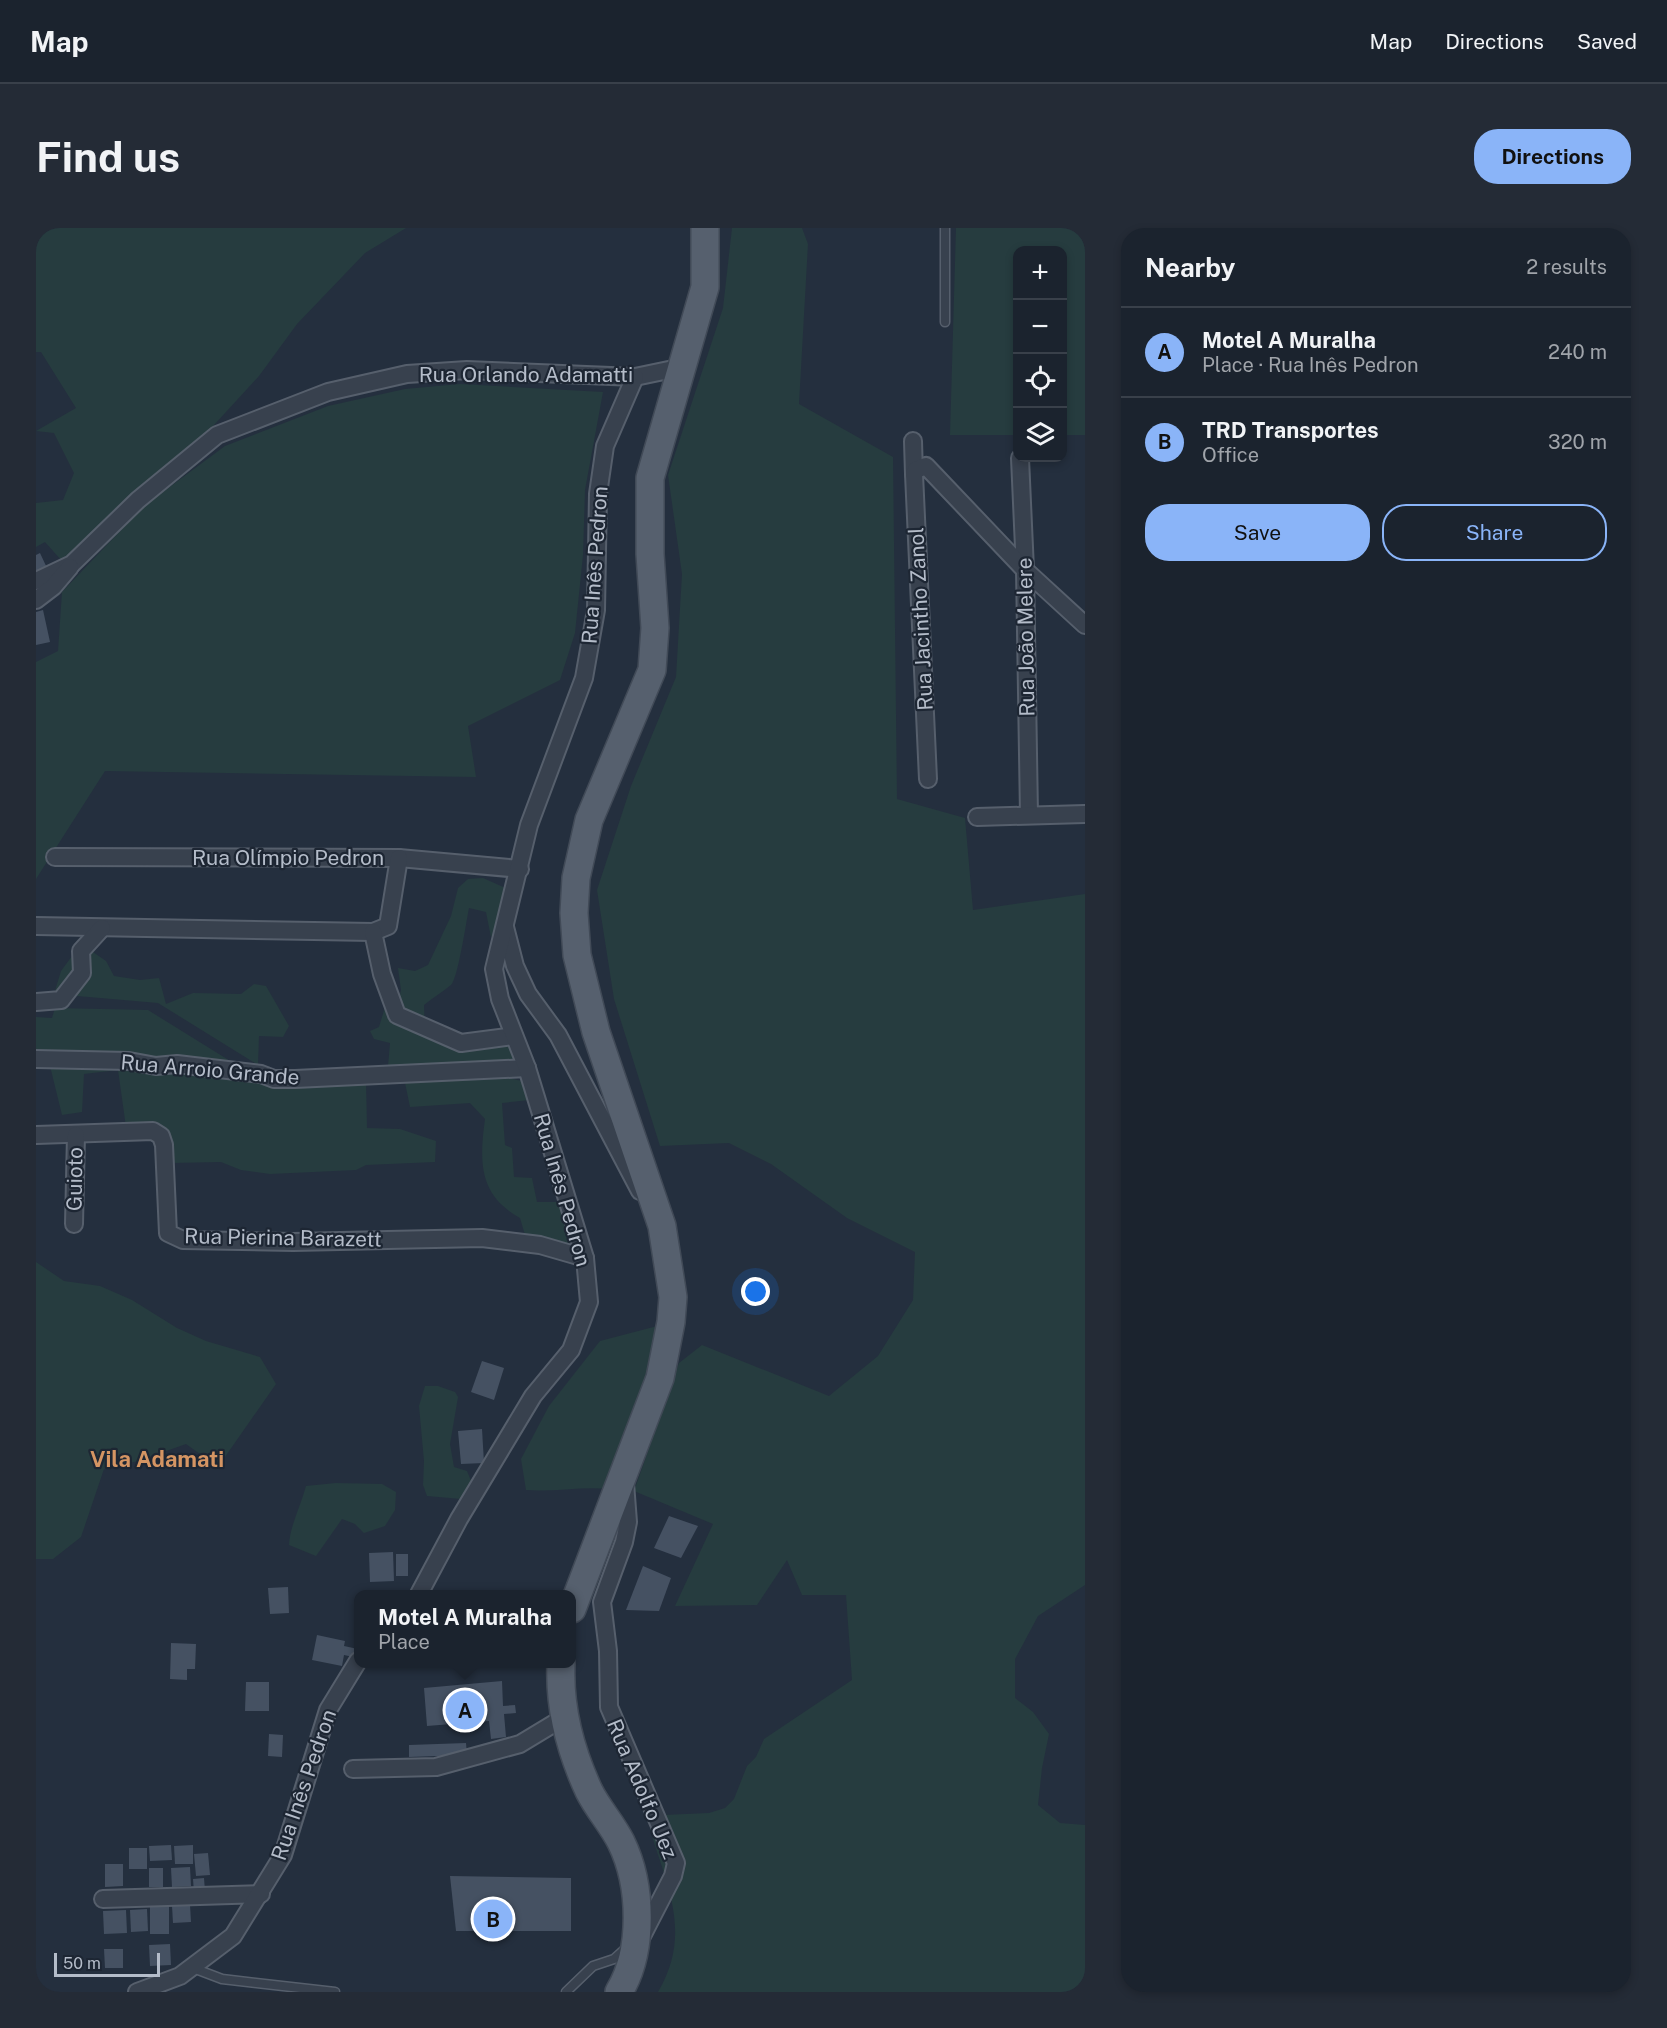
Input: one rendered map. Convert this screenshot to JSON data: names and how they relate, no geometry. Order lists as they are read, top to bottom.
{
  "streets": {
    "street": [
      "Rua Orlando Adamatti",
      "Rua Inês Pedron",
      "Rua Jacintho Zanol",
      "Rua João Melere",
      "Rua Olímpio Pedron",
      "Rua Arroio Grande",
      "Guioto",
      "Rua Pierina Barazett",
      "Rua Adolfo Uez"
    ]
  },
  "crossings": [
    ["Rua Orlando Adamatti", "Rua Inês Pedron"],
    ["Rua Inês Pedron", "Rua Olímpio Pedron"],
    ["Rua Inês Pedron", "Rua Arroio Grande"],
    ["Rua Inês Pedron", "Rua Pierina Barazett"],
    ["Guioto", "Rua Pierina Barazett"]
  ],
  "districts": ["Vila Adamati"],
  "scale_bar": "50 m",
  "page": {
    "header": "Map",
    "nav": ["Map", "Directions", "Saved"],
    "buttons": [
      "Directions",
      ["Save", "Share"]
    ],
    "title": "Find us",
    "heading": ["Nearby", "2 results"],
    "map_buttons": ["+", "−"],
    "list": [
      {
        "mark": "A",
        "name": "Motel A Muralha",
        "note": "Place · Rua Inês Pedron",
        "value": "240 m"
      },
      {
        "mark": "B",
        "name": "TRD Transportes",
        "note": "Office",
        "value": "320 m"
      }
    ],
    "popup": ["Motel A Muralha", "Place"],
    "pins": ["A", "B"],
    "scale": "50 m"
  }
}
